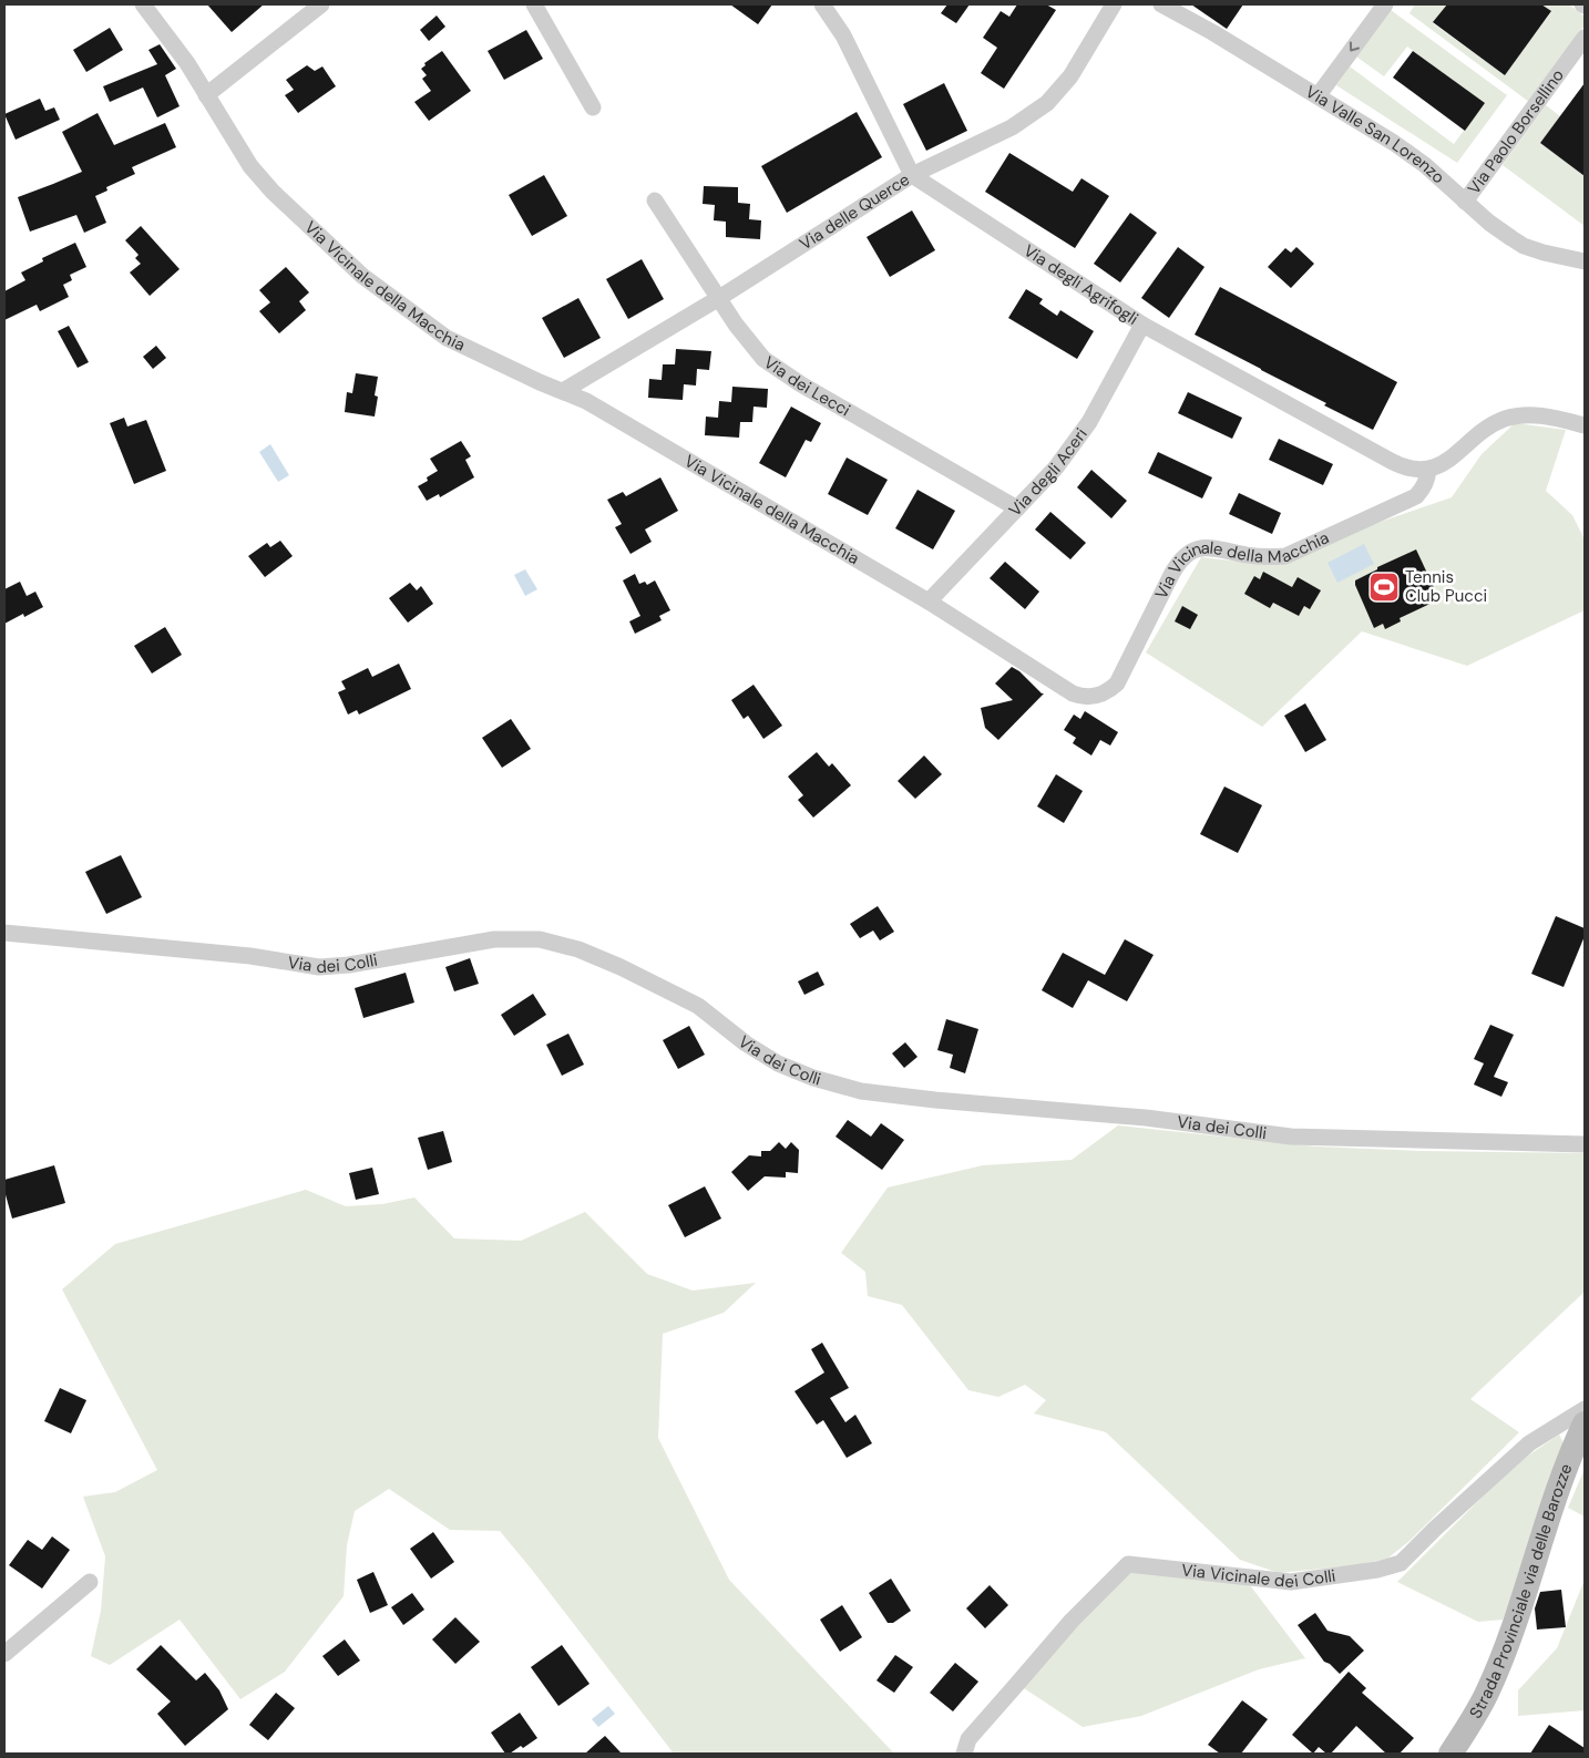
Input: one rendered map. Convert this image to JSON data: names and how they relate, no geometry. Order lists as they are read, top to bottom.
{
  "streets": {
    "main road": ["Strada Provinciale via delle Barozze"],
    "street": [
      "Via Paolo Borsellino",
      "Via Valle San Lorenzo",
      "Via delle Querce",
      "Via Vicinale della Macchia",
      "Via degli Agrifogli",
      "Via dei Lecci",
      "Via degli Aceri",
      "Via dei Colli",
      "Via Vicinale dei Colli"
    ]
  },
  "crossings": [
    ["Via Paolo Borsellino", "Via Valle San Lorenzo"],
    ["Via delle Querce", "Via Vicinale della Macchia"],
    ["Via delle Querce", "Via degli Agrifogli"],
    ["Via delle Querce", "Via dei Lecci"],
    ["Via Vicinale della Macchia", "Via degli Agrifogli"],
    ["Via Vicinale della Macchia", "Via degli Aceri"],
    ["Via degli Agrifogli", "Via degli Aceri"],
    ["Via dei Lecci", "Via degli Aceri"]
  ],
  "places": {
    "sports": ["Tennis Club Pucci"]
  }
}
